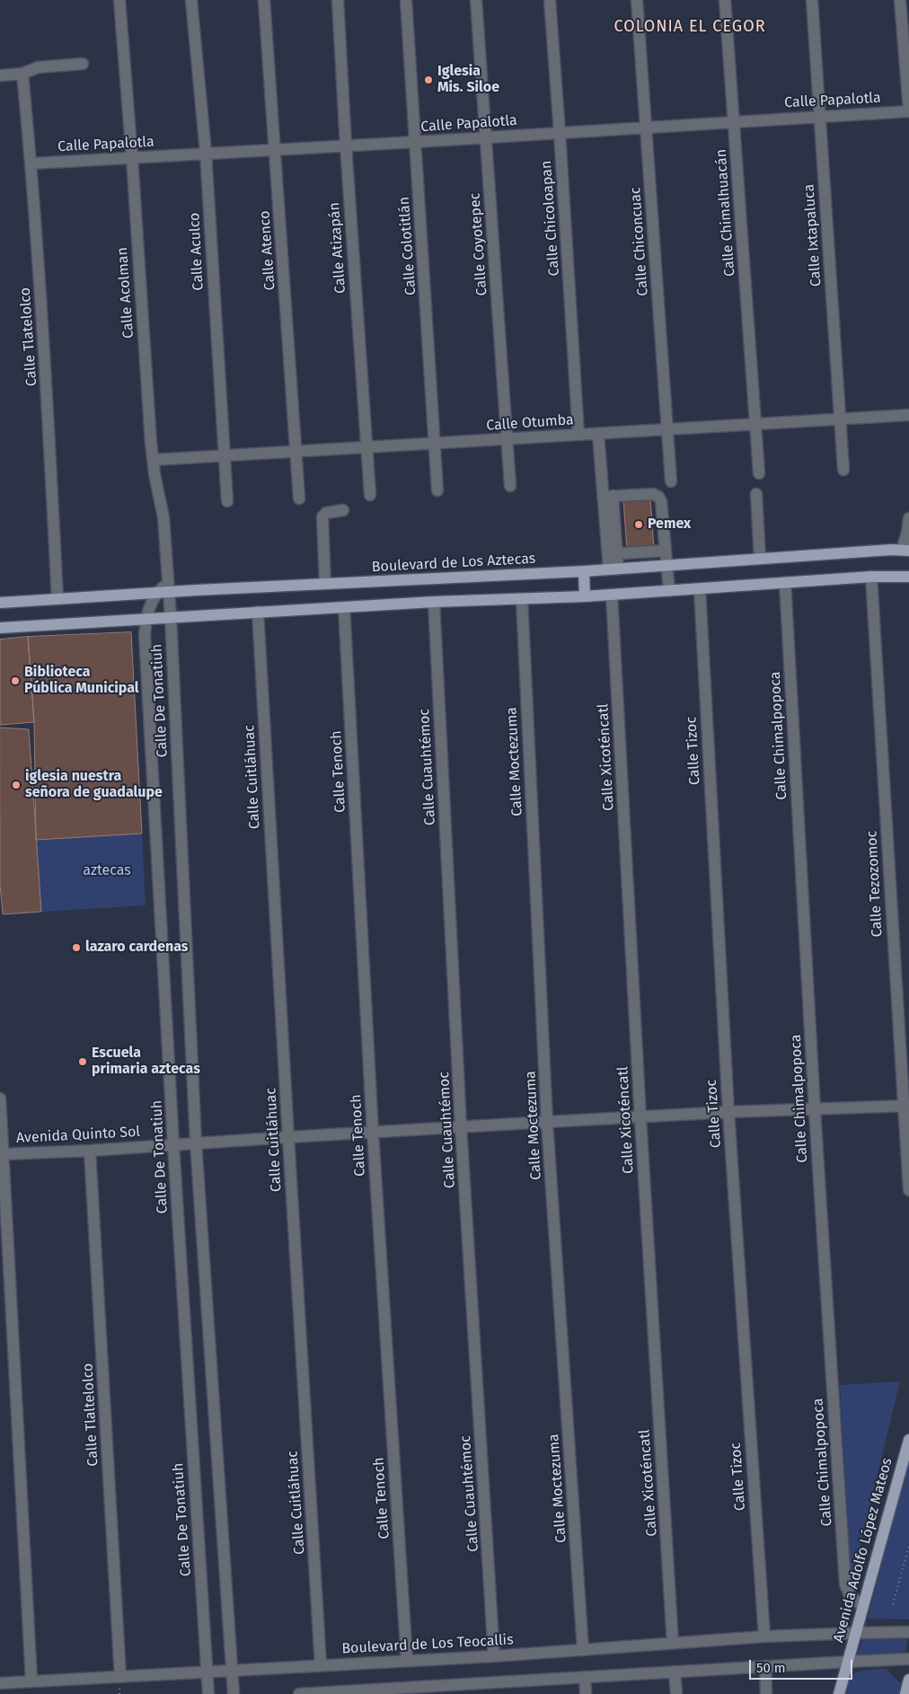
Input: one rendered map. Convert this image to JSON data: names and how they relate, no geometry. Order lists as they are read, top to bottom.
{
  "streets": {
    "main road": ["Boulevard de Los Aztecas", "Avenida Adolfo López Mateos"],
    "street": [
      "Calle Papalotla",
      "Calle Chimalhuacán",
      "Calle Chicoloapan",
      "Calle Ixtapaluca",
      "Calle Chiconcuac",
      "Calle Coyotepec",
      "Calle Colotitlán",
      "Calle Atizapán",
      "Calle Atenco",
      "Calle Aculco",
      "Calle Acolman",
      "Calle Tlatelolco",
      "Calle Otumba",
      "Calle De Tonatiuh",
      "Calle Chimalpopoca",
      "Calle Tizoc",
      "Calle Xicoténcatl",
      "Calle Moctezuma",
      "Calle Cuauhtémoc",
      "Calle Tenoch",
      "Calle Cuitláhuac",
      "Calle Tezozomoc",
      "Avenida Quinto Sol",
      "Calle Tlaltelolco",
      "Boulevard de Los Teocallis"
    ]
  },
  "crossings": [
    ["Calle Papalotla", "Calle Chimalhuacán"],
    ["Calle Papalotla", "Calle Chicoloapan"],
    ["Calle Papalotla", "Calle Ixtapaluca"],
    ["Calle Papalotla", "Calle Chiconcuac"],
    ["Calle Papalotla", "Calle Coyotepec"],
    ["Calle Papalotla", "Calle Colotitlán"],
    ["Calle Papalotla", "Calle Atizapán"],
    ["Calle Papalotla", "Calle Atenco"],
    ["Calle Papalotla", "Calle Aculco"],
    ["Calle Papalotla", "Calle Acolman"],
    ["Calle Papalotla", "Calle Tlatelolco"],
    ["Calle Chimalhuacán", "Calle Otumba"],
    ["Calle Chicoloapan", "Calle Otumba"],
    ["Calle Ixtapaluca", "Calle Otumba"],
    ["Calle Chiconcuac", "Calle Otumba"],
    ["Calle Coyotepec", "Calle Otumba"],
    ["Calle Colotitlán", "Calle Otumba"],
    ["Calle Atizapán", "Calle Otumba"],
    ["Calle Atenco", "Calle Otumba"],
    ["Calle Aculco", "Calle Otumba"],
    ["Calle Acolman", "Calle Otumba"],
    ["Calle Acolman", "Boulevard de Los Aztecas"],
    ["Calle Acolman", "Calle De Tonatiuh"],
    ["Calle Tlatelolco", "Boulevard de Los Aztecas"],
    ["Boulevard de Los Aztecas", "Calle De Tonatiuh"],
    ["Calle De Tonatiuh", "Avenida Quinto Sol"],
    ["Calle De Tonatiuh", "Boulevard de Los Teocallis"],
    ["Calle Chimalpopoca", "Avenida Quinto Sol"],
    ["Calle Chimalpopoca", "Avenida Adolfo López Mateos"],
    ["Calle Tizoc", "Avenida Quinto Sol"],
    ["Calle Tizoc", "Boulevard de Los Teocallis"],
    ["Calle Xicoténcatl", "Avenida Quinto Sol"],
    ["Calle Xicoténcatl", "Boulevard de Los Teocallis"],
    ["Calle Moctezuma", "Avenida Quinto Sol"],
    ["Calle Moctezuma", "Boulevard de Los Teocallis"],
    ["Calle Cuauhtémoc", "Avenida Quinto Sol"],
    ["Calle Cuauhtémoc", "Boulevard de Los Teocallis"],
    ["Calle Tenoch", "Avenida Quinto Sol"],
    ["Calle Tenoch", "Boulevard de Los Teocallis"],
    ["Calle Cuitláhuac", "Avenida Quinto Sol"],
    ["Calle Cuitláhuac", "Boulevard de Los Teocallis"],
    ["Calle Tezozomoc", "Avenida Quinto Sol"],
    ["Avenida Quinto Sol", "Calle Tlaltelolco"],
    ["Calle Tlaltelolco", "Boulevard de Los Teocallis"],
    ["Avenida Adolfo López Mateos", "Boulevard de Los Teocallis"]
  ],
  "districts": ["COLONIA EL CEGOR"],
  "parks": ["aztecas"],
  "places": [
    "Iglesia Mis. Siloe",
    "Pemex",
    "Biblioteca Pública Municipal",
    "iglesia nuestra señora de guadalupe",
    "lazaro cardenas",
    "Escuela primaria aztecas"
  ],
  "scale_bar": "50 m"
}
